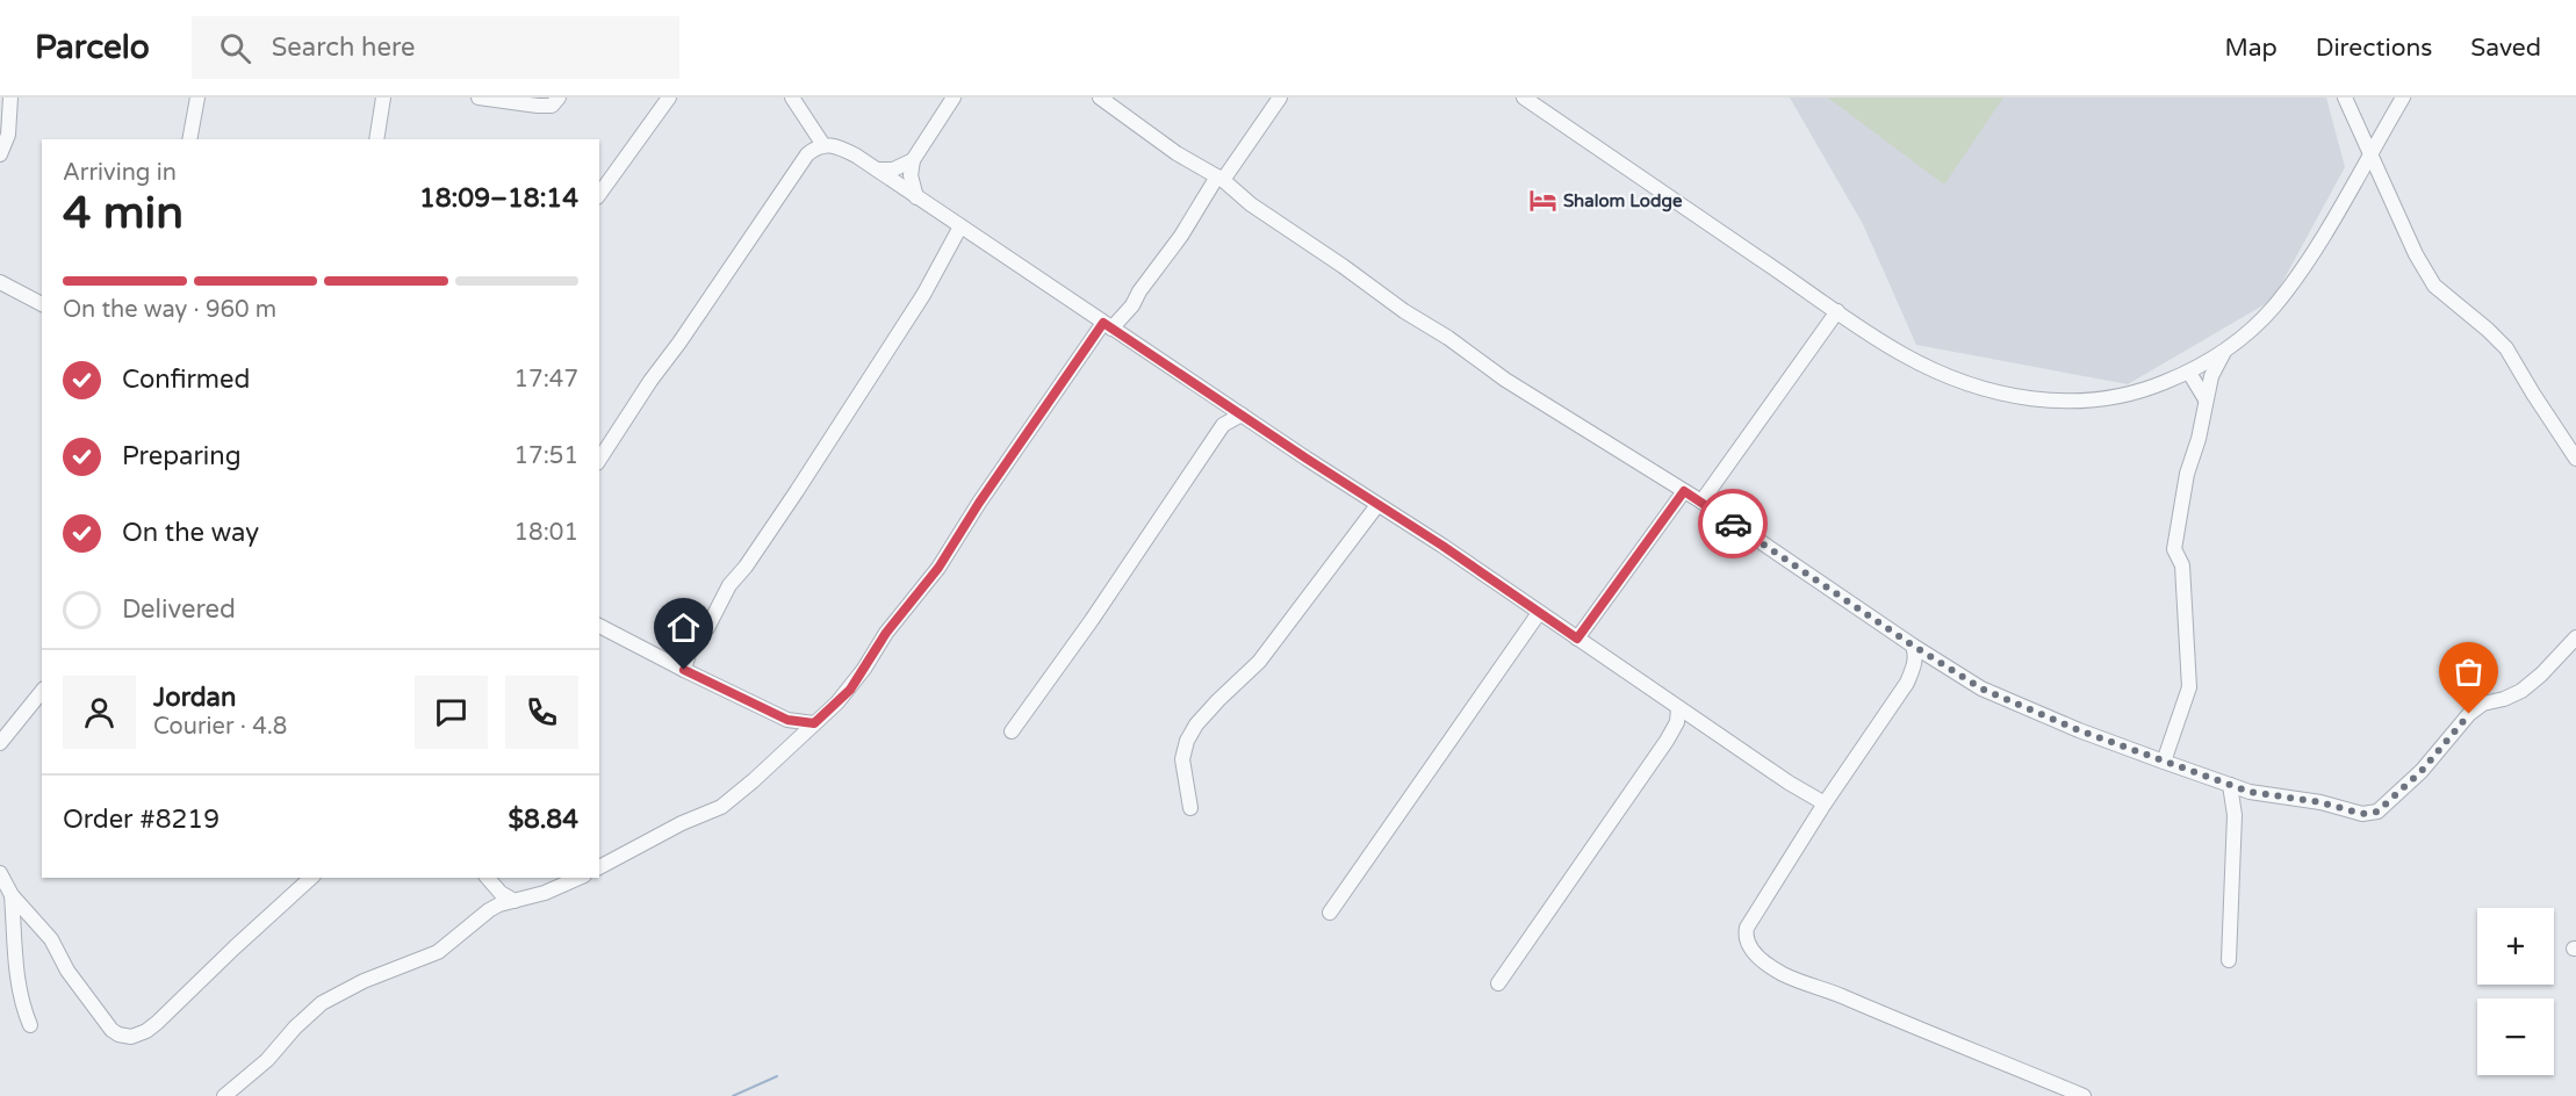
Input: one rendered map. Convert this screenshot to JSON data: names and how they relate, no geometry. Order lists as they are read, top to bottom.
{
  "places": {
    "hotel": ["Shalom Lodge"]
  },
  "page": {
    "header": "Parcelo",
    "search": "Search here",
    "nav": ["Map", "Directions", "Saved"],
    "heading": ["4 min", "Arriving in", "18:09–18:14"],
    "panel": [
      "Jordan",
      "Courier · 4.8",
      "Order #8219",
      "$8.84"
    ],
    "bar": "On the way · 960 m",
    "list": [
      ["Confirmed", "17:47"],
      ["Preparing", "17:51"],
      ["On the way", "18:01"],
      "Delivered"
    ],
    "map_buttons": ["+", "−"]
  }
}
